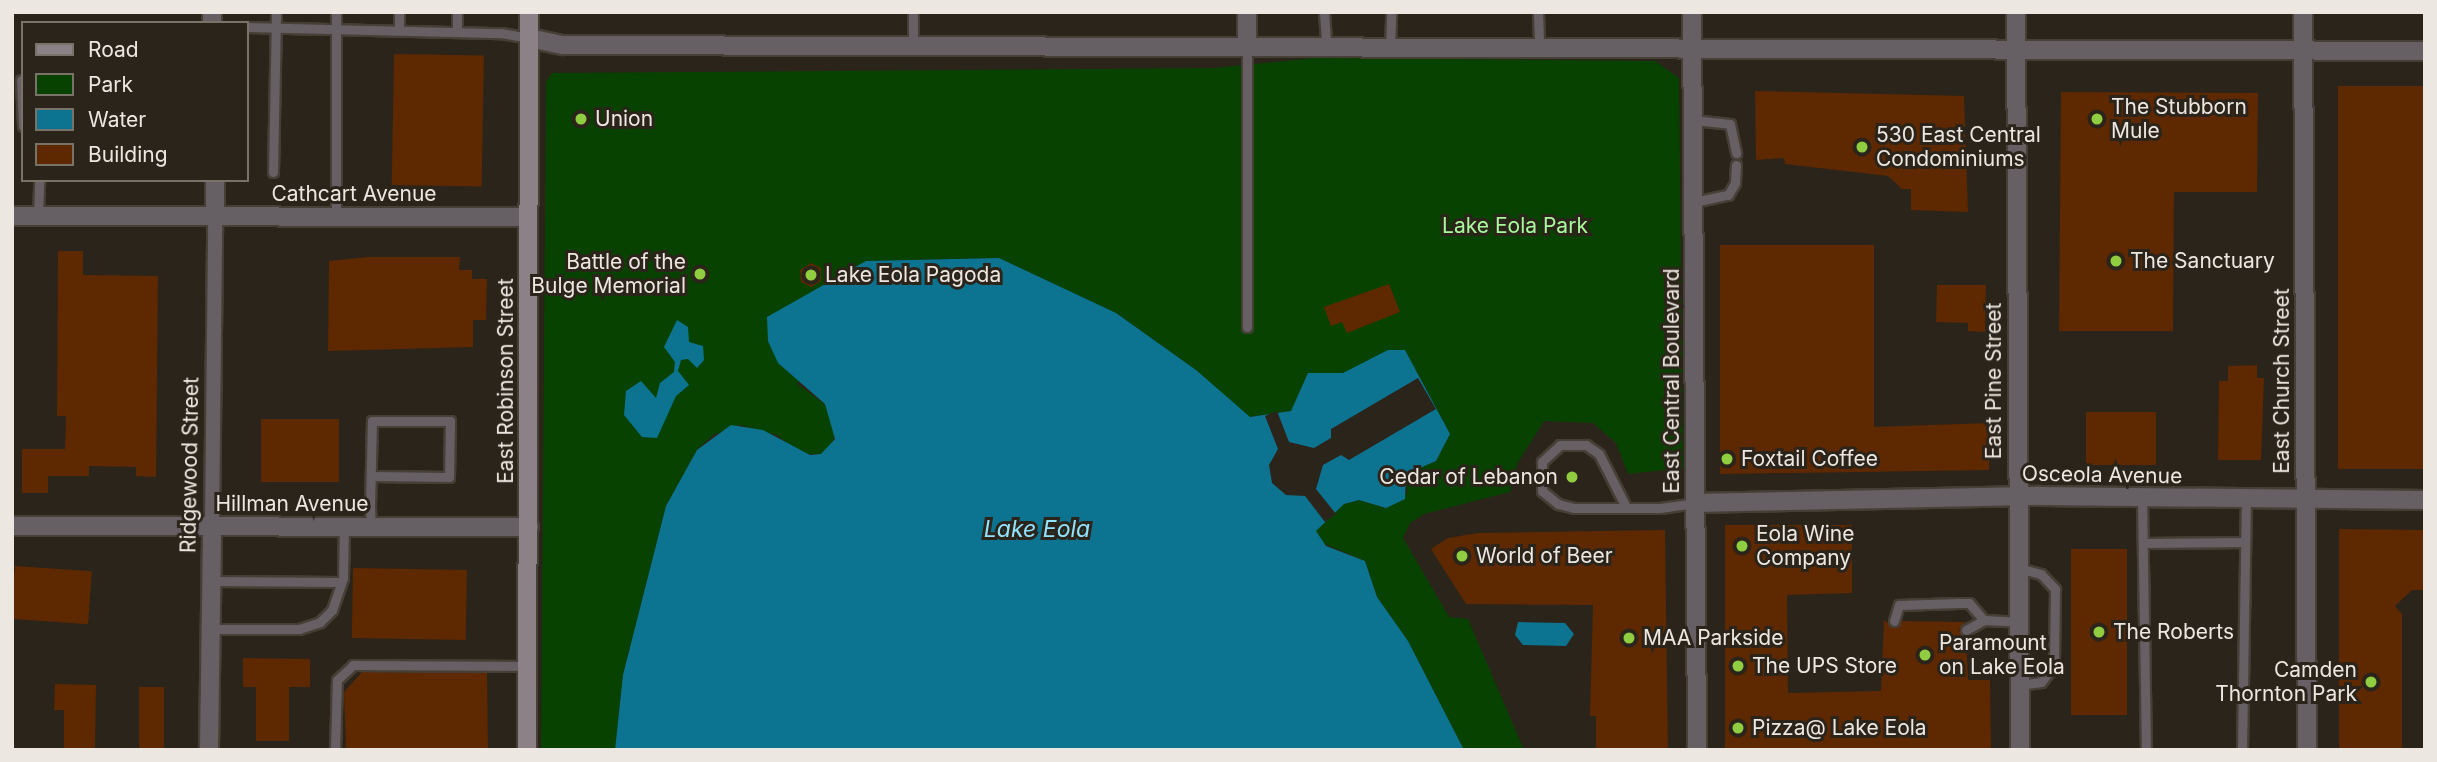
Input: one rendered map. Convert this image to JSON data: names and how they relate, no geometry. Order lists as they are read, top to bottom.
{
  "streets": {
    "main road": ["East Robinson Street"],
    "street": [
      "Cathcart Avenue",
      "East Central Boulevard",
      "East Pine Street",
      "East Church Street",
      "Ridgewood Street",
      "Osceola Avenue",
      "Hillman Avenue"
    ]
  },
  "crossings": [
    ["Cathcart Avenue", "East Robinson Street"],
    ["Cathcart Avenue", "Ridgewood Street"],
    ["East Robinson Street", "Hillman Avenue"],
    ["East Central Boulevard", "Osceola Avenue"],
    ["East Pine Street", "Osceola Avenue"],
    ["East Church Street", "Osceola Avenue"],
    ["Ridgewood Street", "Hillman Avenue"]
  ],
  "water": ["Lake Eola"],
  "parks": ["Lake Eola Park"],
  "places": [
    "Union",
    "The Stubborn Mule",
    "530 East Central Condominiums",
    "The Sanctuary",
    "Battle of the Bulge Memorial",
    "Lake Eola Pagoda",
    "Foxtail Coffee",
    "Cedar of Lebanon",
    "Eola Wine Company",
    "World of Beer",
    "The Roberts",
    "MAA Parkside",
    "Paramount on Lake Eola",
    "The UPS Store",
    "Camden Thornton Park",
    "Pizza@ Lake Eola"
  ],
  "legend": [
    "Road",
    "Park",
    "Water",
    "Building"
  ]
}
